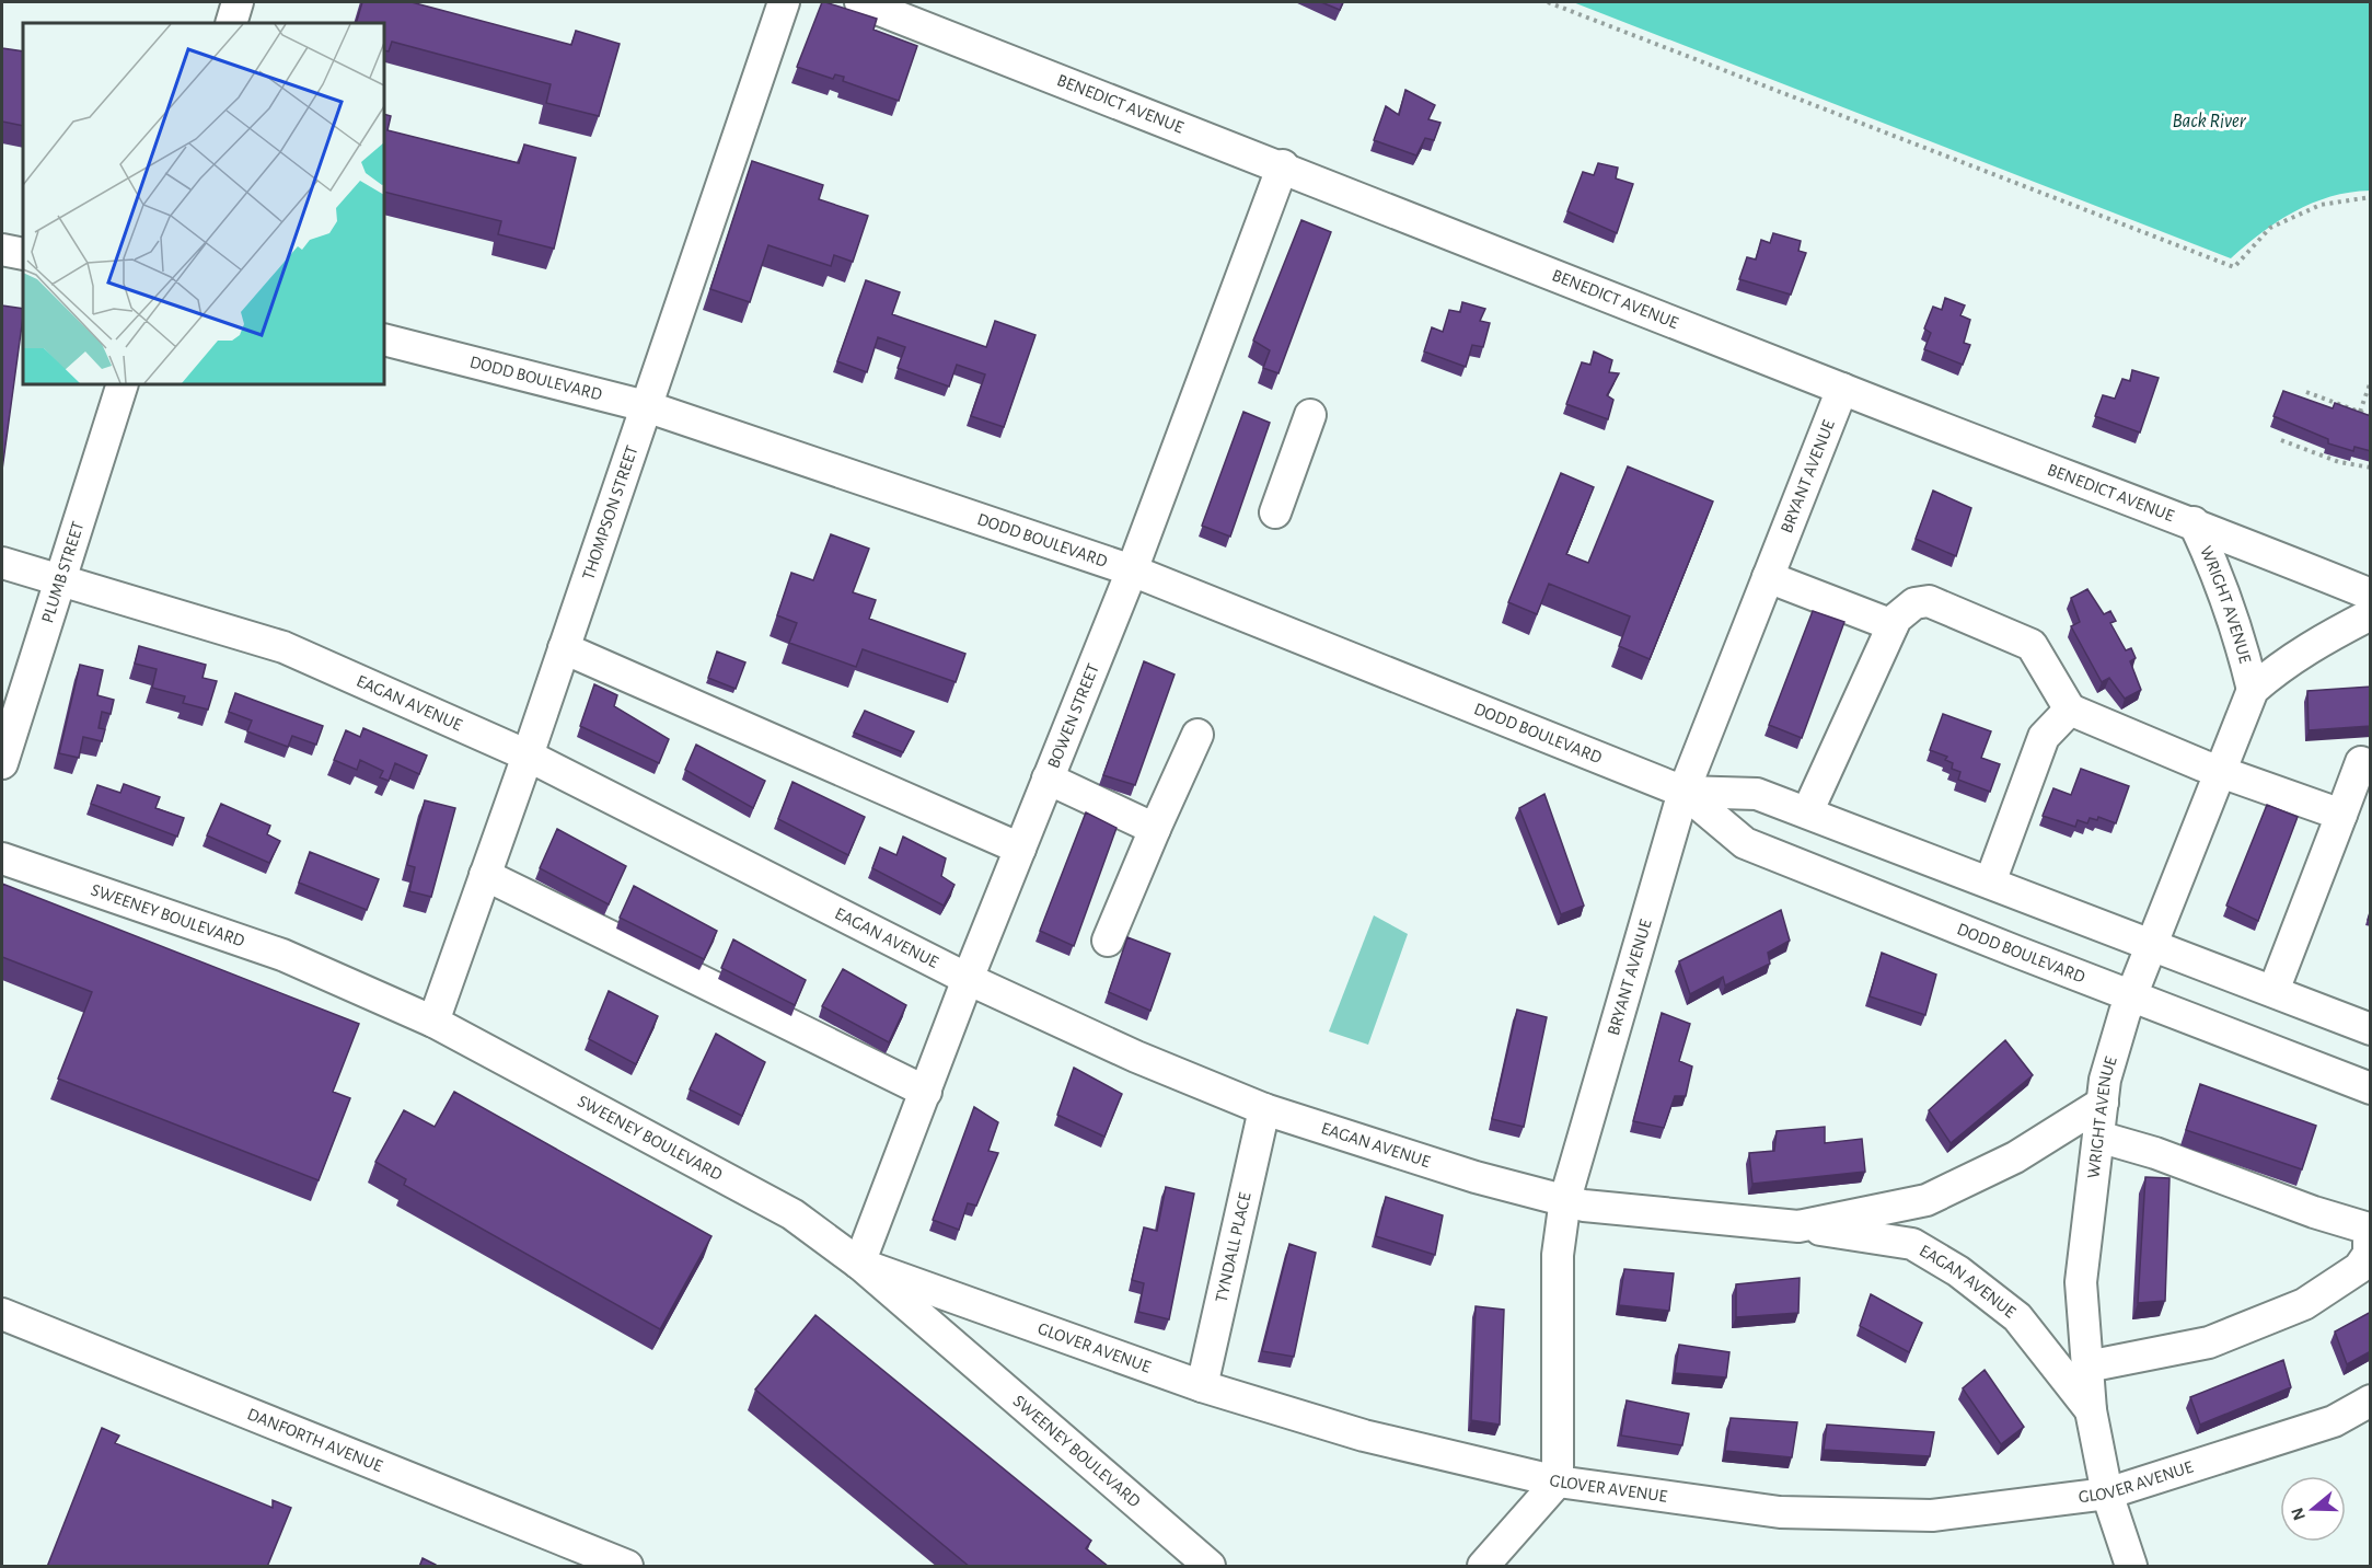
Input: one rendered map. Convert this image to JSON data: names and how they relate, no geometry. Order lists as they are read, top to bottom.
{
  "streets": {
    "street": [
      "BENEDICT AVENUE",
      "DODD BOULEVARD",
      "BRYANT AVENUE",
      "THOMPSON STREET",
      "PLUMB STREET",
      "WRIGHT AVENUE",
      "EAGAN AVENUE",
      "BOWEN STREET",
      "SWEENEY BOULEVARD",
      "TYNDALL PLACE",
      "GLOVER AVENUE",
      "DANFORTH AVENUE"
    ]
  },
  "crossings": [
    ["BENEDICT AVENUE", "BRYANT AVENUE"],
    ["BENEDICT AVENUE", "WRIGHT AVENUE"],
    ["BENEDICT AVENUE", "BOWEN STREET"],
    ["DODD BOULEVARD", "BRYANT AVENUE"],
    ["DODD BOULEVARD", "THOMPSON STREET"],
    ["DODD BOULEVARD", "WRIGHT AVENUE"],
    ["DODD BOULEVARD", "BOWEN STREET"],
    ["BRYANT AVENUE", "EAGAN AVENUE"],
    ["BRYANT AVENUE", "GLOVER AVENUE"],
    ["THOMPSON STREET", "EAGAN AVENUE"],
    ["THOMPSON STREET", "SWEENEY BOULEVARD"],
    ["PLUMB STREET", "EAGAN AVENUE"],
    ["WRIGHT AVENUE", "EAGAN AVENUE"],
    ["WRIGHT AVENUE", "GLOVER AVENUE"],
    ["EAGAN AVENUE", "BOWEN STREET"],
    ["EAGAN AVENUE", "TYNDALL PLACE"],
    ["BOWEN STREET", "SWEENEY BOULEVARD"],
    ["BOWEN STREET", "GLOVER AVENUE"],
    ["SWEENEY BOULEVARD", "GLOVER AVENUE"],
    ["TYNDALL PLACE", "GLOVER AVENUE"]
  ],
  "water": ["Back River"],
  "north": "left"
}
